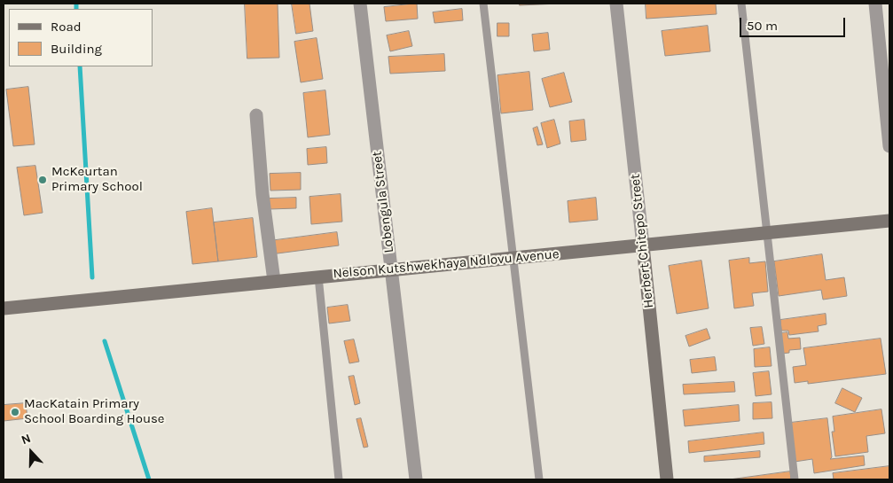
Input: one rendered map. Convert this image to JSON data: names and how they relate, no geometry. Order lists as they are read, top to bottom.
{
  "streets": {
    "street": ["Lobengula Street", "Herbert Chitepo Street", "Nelson Kutshwekhaya Ndlovu Avenue"]
  },
  "crossings": [
    ["Lobengula Street", "Nelson Kutshwekhaya Ndlovu Avenue"],
    ["Herbert Chitepo Street", "Nelson Kutshwekhaya Ndlovu Avenue"]
  ],
  "places": ["McKeurtan Primary School", "MacKatain Primary School Boarding House"],
  "legend": ["Road", "Building"],
  "scale_bar": "50 m",
  "north": "top"
}
